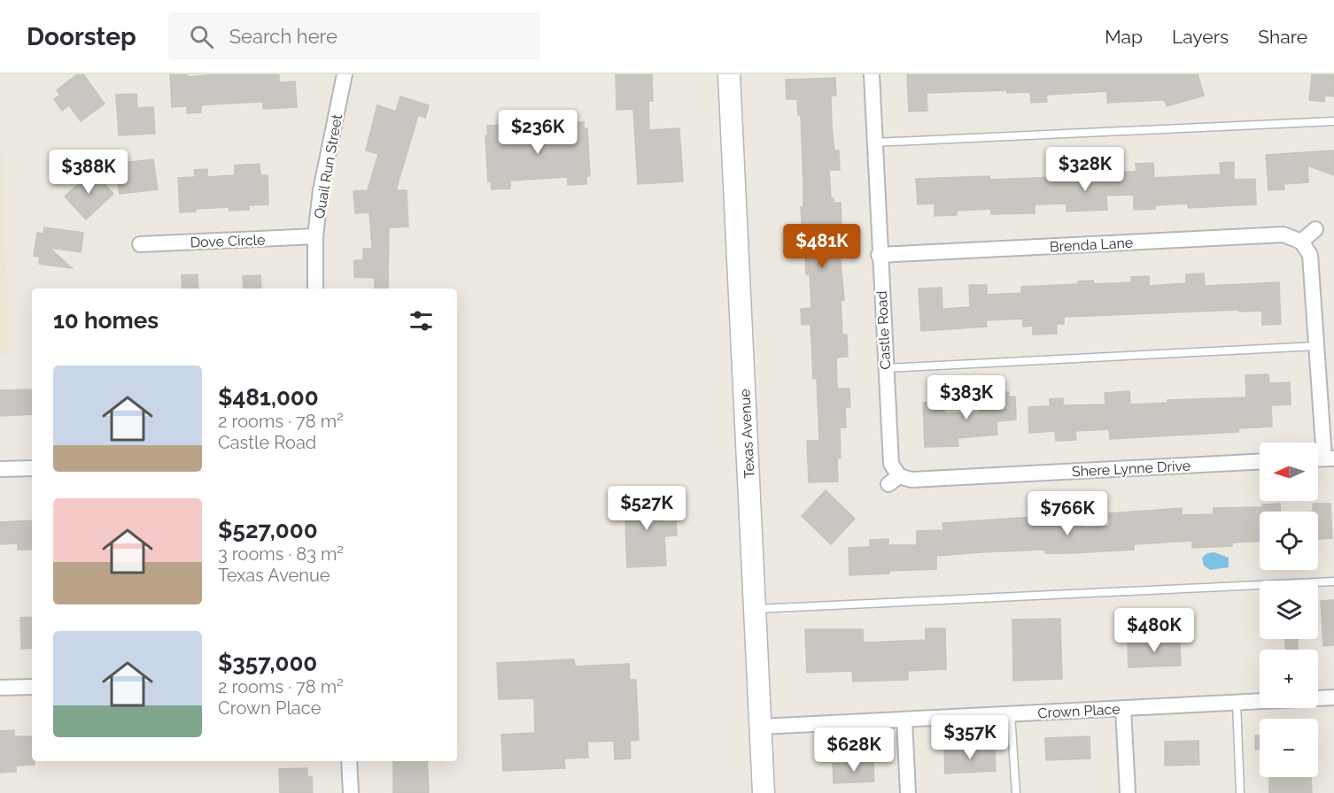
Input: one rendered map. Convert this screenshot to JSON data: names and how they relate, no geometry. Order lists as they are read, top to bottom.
{
  "streets": {
    "street": [
      "Quail Run Street",
      "Dove Circle",
      "Brenda Lane",
      "Castle Road",
      "Texas Avenue",
      "Shere Lynne Drive",
      "Crown Place"
    ]
  },
  "crossings": [
    ["Quail Run Street", "Dove Circle"],
    ["Brenda Lane", "Castle Road"],
    ["Castle Road", "Shere Lynne Drive"],
    ["Texas Avenue", "Crown Place"]
  ],
  "north": "left",
  "page": {
    "header": "Doorstep",
    "search": "Search here",
    "nav": ["Map", "Layers", "Share"],
    "price": [
      "$236K",
      "$328K",
      "$388K",
      "$481K",
      "$383K",
      "$527K",
      "$766K",
      "$480K",
      "$357K",
      "$628K"
    ],
    "heading": "10 homes",
    "list": [
      {
        "name": "$481,000",
        "note": "2 rooms · 78 m² · Castle Road"
      },
      {
        "name": "$527,000",
        "note": "3 rooms · 83 m² · Texas Avenue"
      },
      {
        "name": "$357,000",
        "note": "2 rooms · 78 m² · Crown Place"
      }
    ],
    "map_buttons": ["+", "−"]
  }
}
